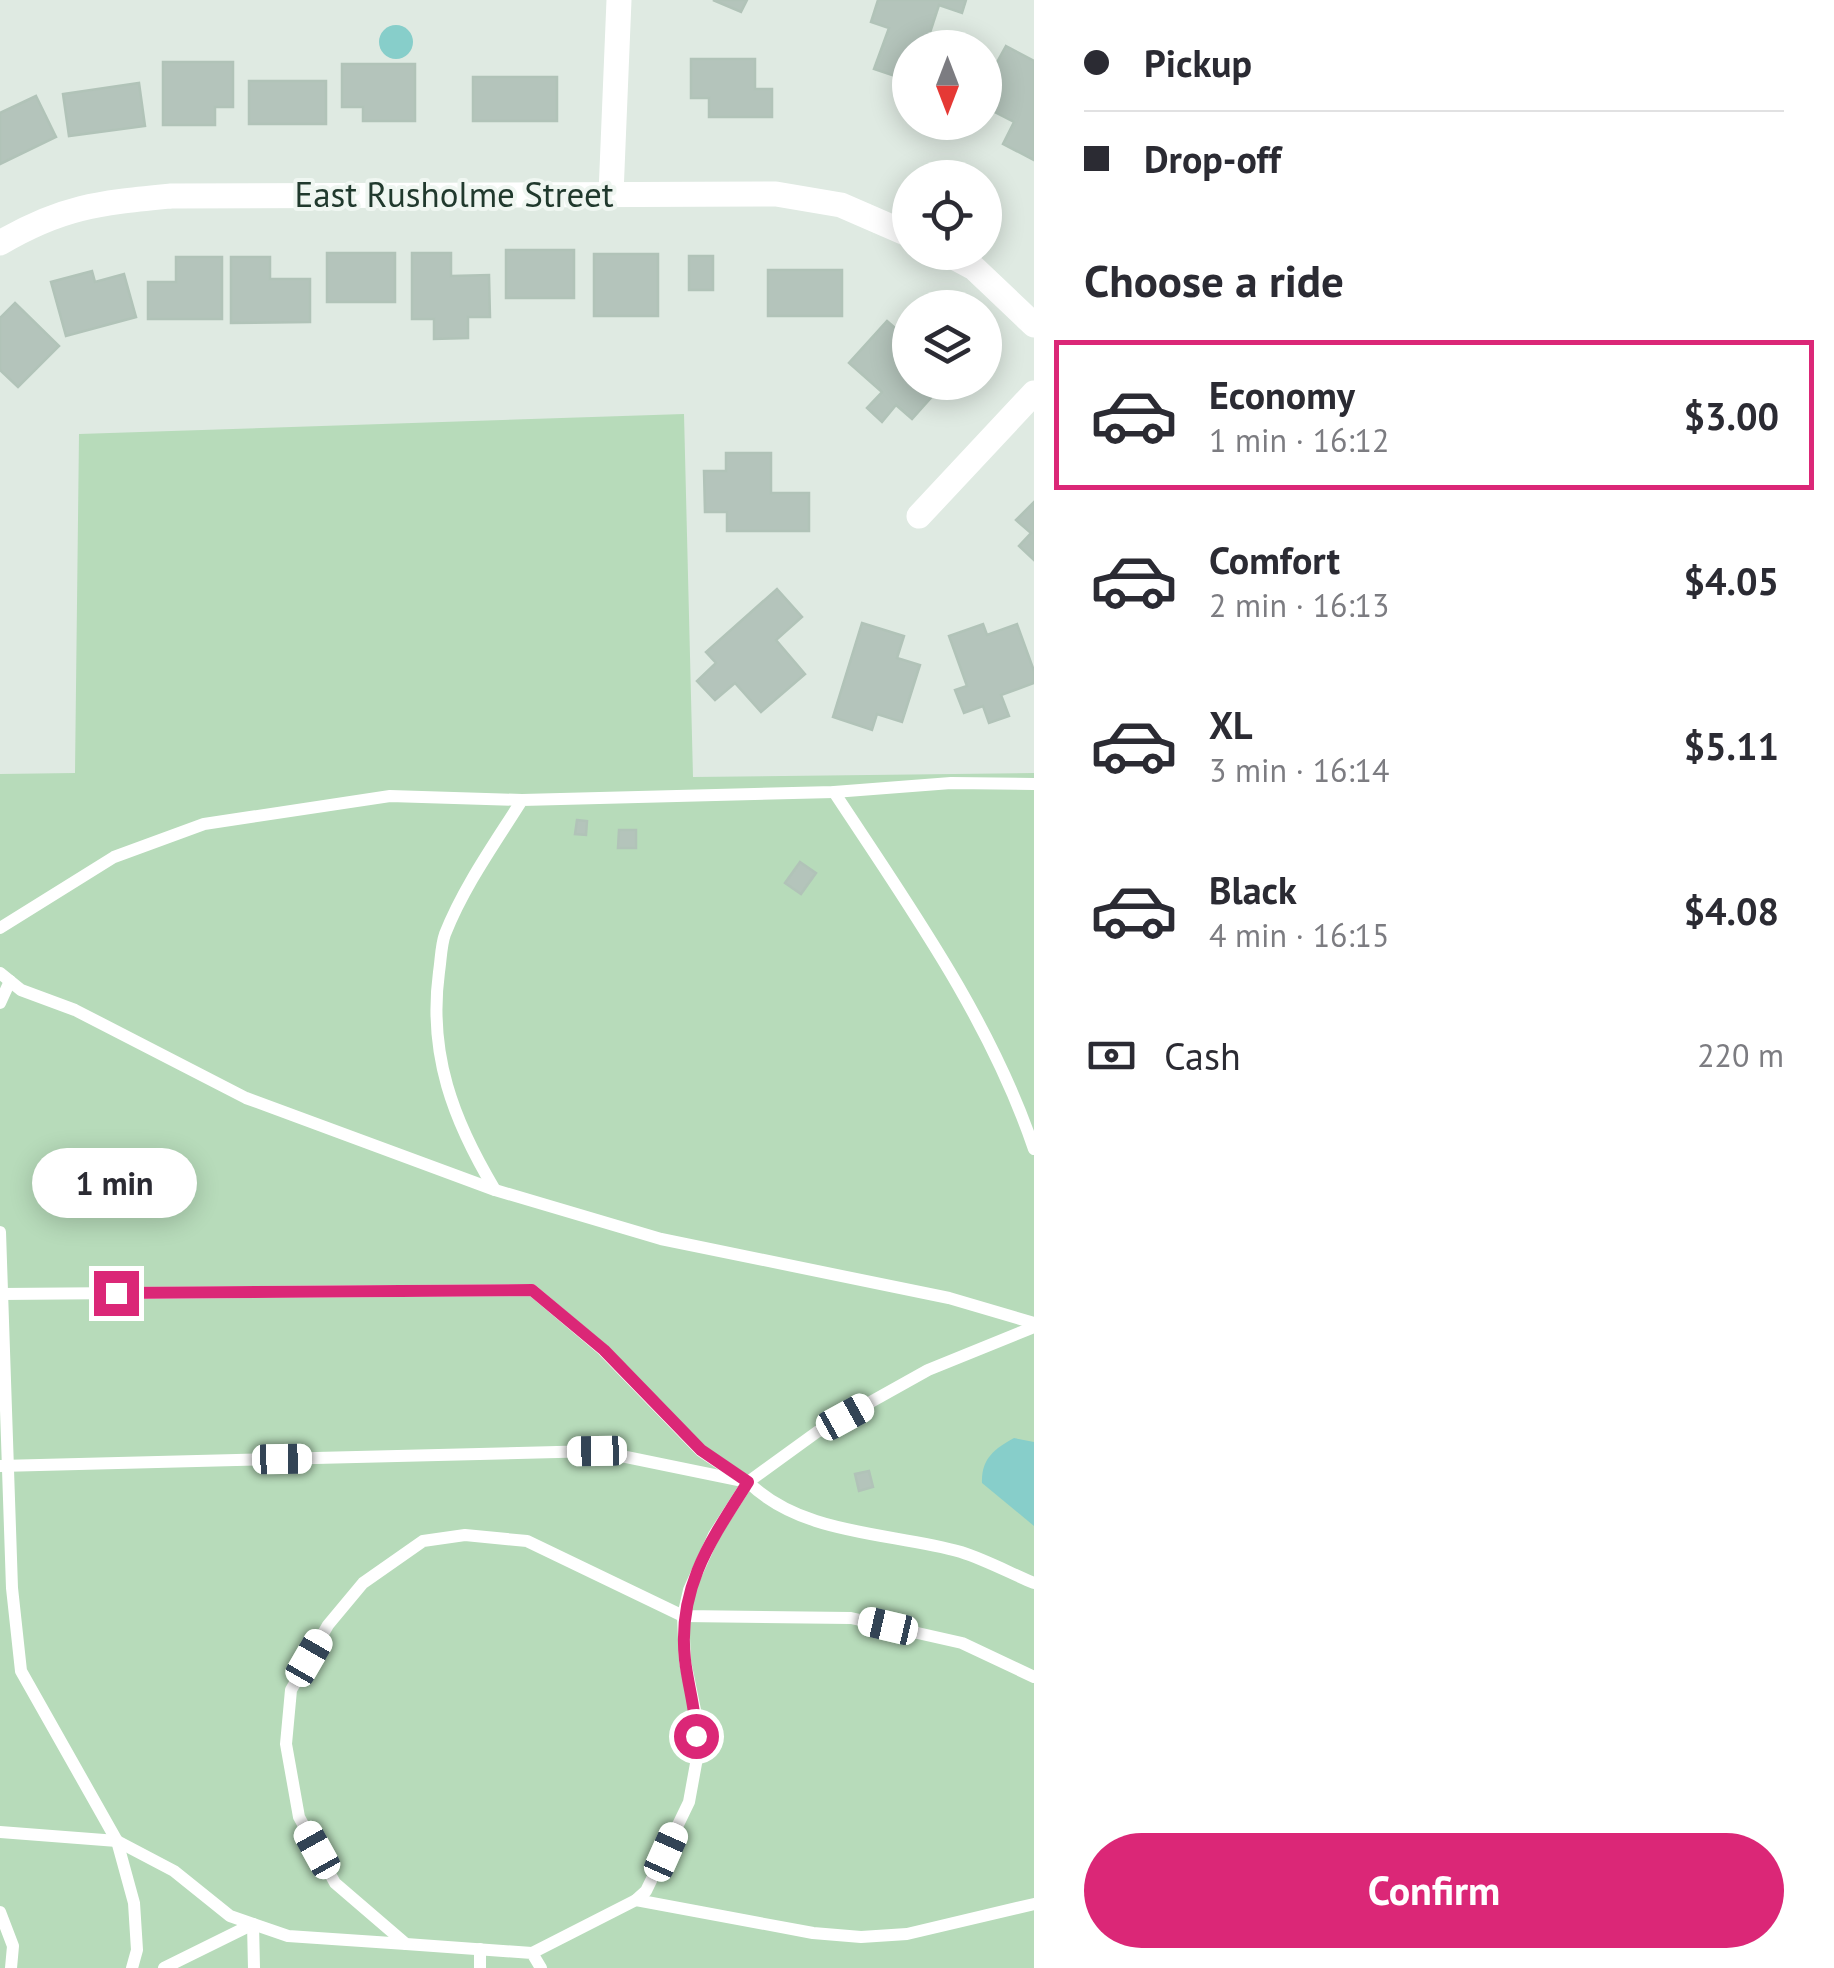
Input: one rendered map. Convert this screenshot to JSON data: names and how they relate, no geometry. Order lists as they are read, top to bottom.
{
  "streets": {
    "street": ["East Rusholme Street"]
  },
  "north": "bottom",
  "page": {
    "banner": ["Pickup", "Drop-off"],
    "heading": "Choose a ride",
    "list": [
      {
        "name": "Economy",
        "note": "1 min · 16:12",
        "value": "$3.00"
      },
      {
        "name": "Comfort",
        "note": "2 min · 16:13",
        "value": "$4.05"
      },
      {
        "name": "XL",
        "note": "3 min · 16:14",
        "value": "$5.11"
      },
      {
        "name": "Black",
        "note": "4 min · 16:15",
        "value": "$4.08"
      }
    ],
    "pay": ["Cash", "220 m"],
    "bubble": "1 min",
    "buttons": "Confirm"
  }
}
